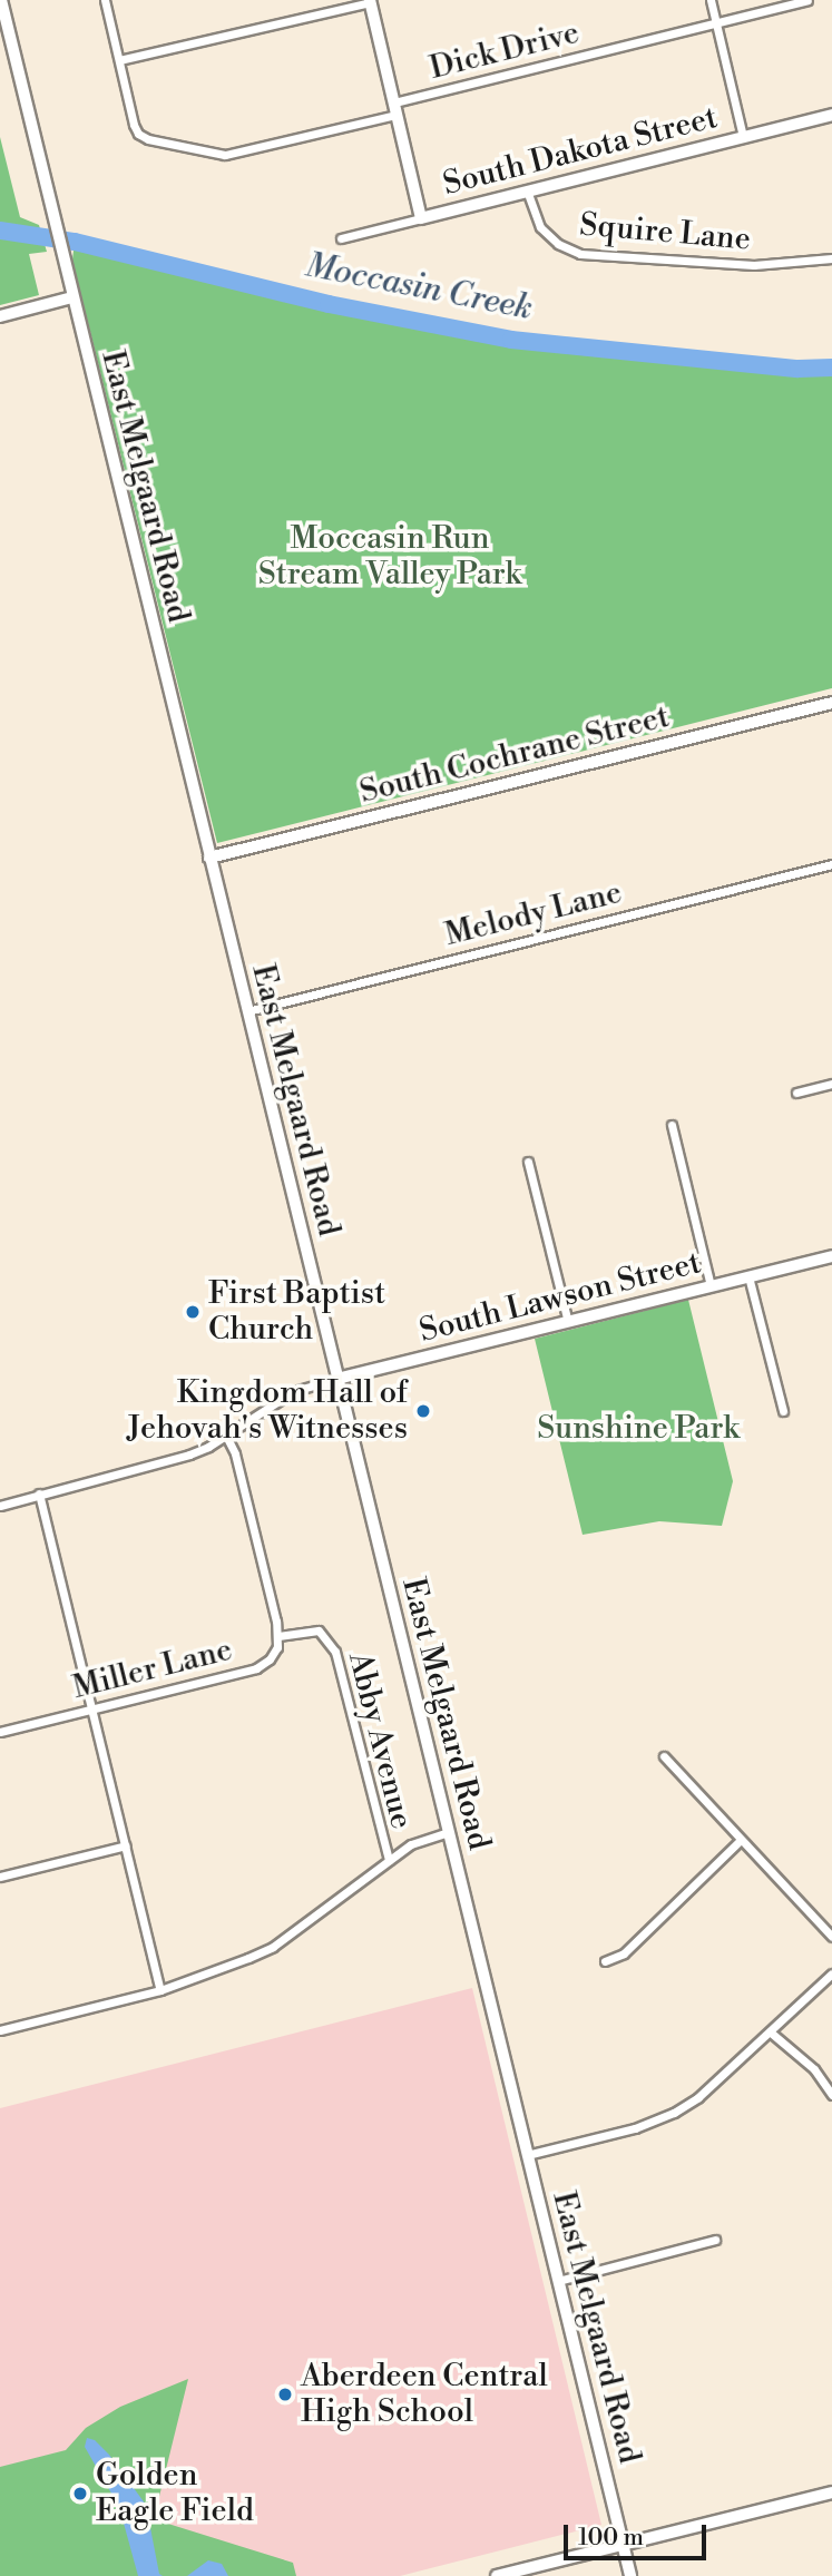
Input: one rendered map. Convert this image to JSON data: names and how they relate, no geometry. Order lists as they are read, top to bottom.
{
  "streets": {
    "main road": [
      "South Dakota Street",
      "East Melgaard Road",
      "South Cochrane Street",
      "South Lawson Street"
    ],
    "street": [
      "Dick Drive",
      "Squire Lane",
      "Melody Lane",
      "Miller Lane",
      "Abby Avenue"
    ]
  },
  "crossings": [
    ["South Dakota Street", "Squire Lane"],
    ["East Melgaard Road", "South Cochrane Street"],
    ["East Melgaard Road", "Melody Lane"],
    ["East Melgaard Road", "South Lawson Street"],
    ["Miller Lane", "Abby Avenue"]
  ],
  "water": ["Moccasin Creek"],
  "parks": ["Moccasin Run Stream Valley Park", "Sunshine Park"],
  "places": [
    "First Baptist Church",
    "Kingdom Hall of Jehovah's Witnesses",
    "Aberdeen Central High School",
    "Golden Eagle Field"
  ],
  "scale_bar": "100 m"
}
